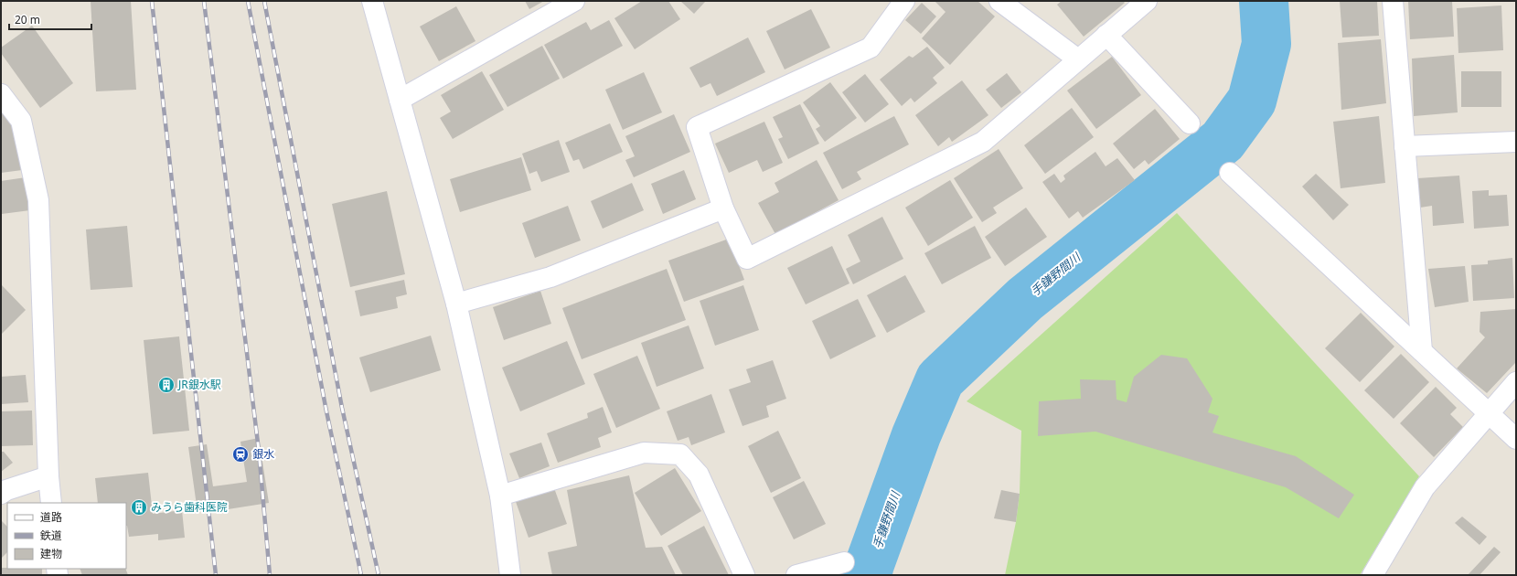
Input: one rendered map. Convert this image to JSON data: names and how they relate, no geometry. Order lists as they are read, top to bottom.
{
  "water": ["手鎌野間川"],
  "places": {
    "building": ["JR銀水駅", "みうら歯科医院"],
    "station": ["銀水"]
  },
  "legend": ["道路", "鉄道", "建物"],
  "scale_bar": "20 m"
}
